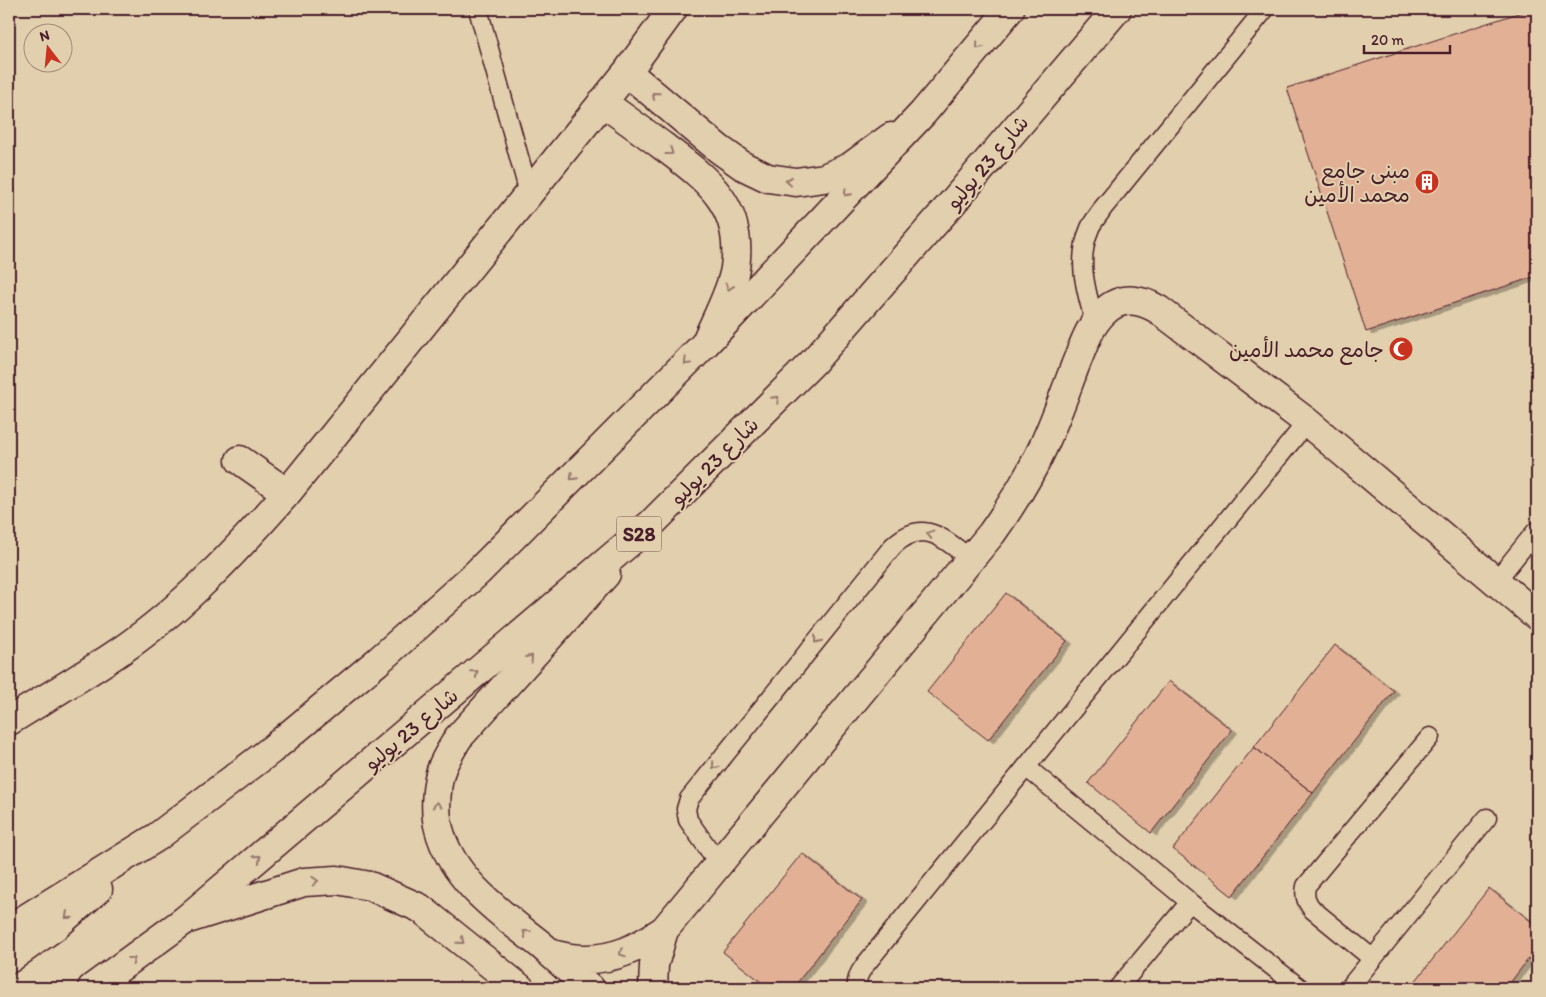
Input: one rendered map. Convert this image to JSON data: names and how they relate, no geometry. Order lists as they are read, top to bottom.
{
  "streets": {
    "street": ["شارع 23 يوليو", "S28"]
  },
  "places": {
    "building": ["مبنى جامع محمد الأمين"],
    "mosque": ["جامع محمد الأمين"]
  },
  "scale_bar": "20 m",
  "north": "top"
}
